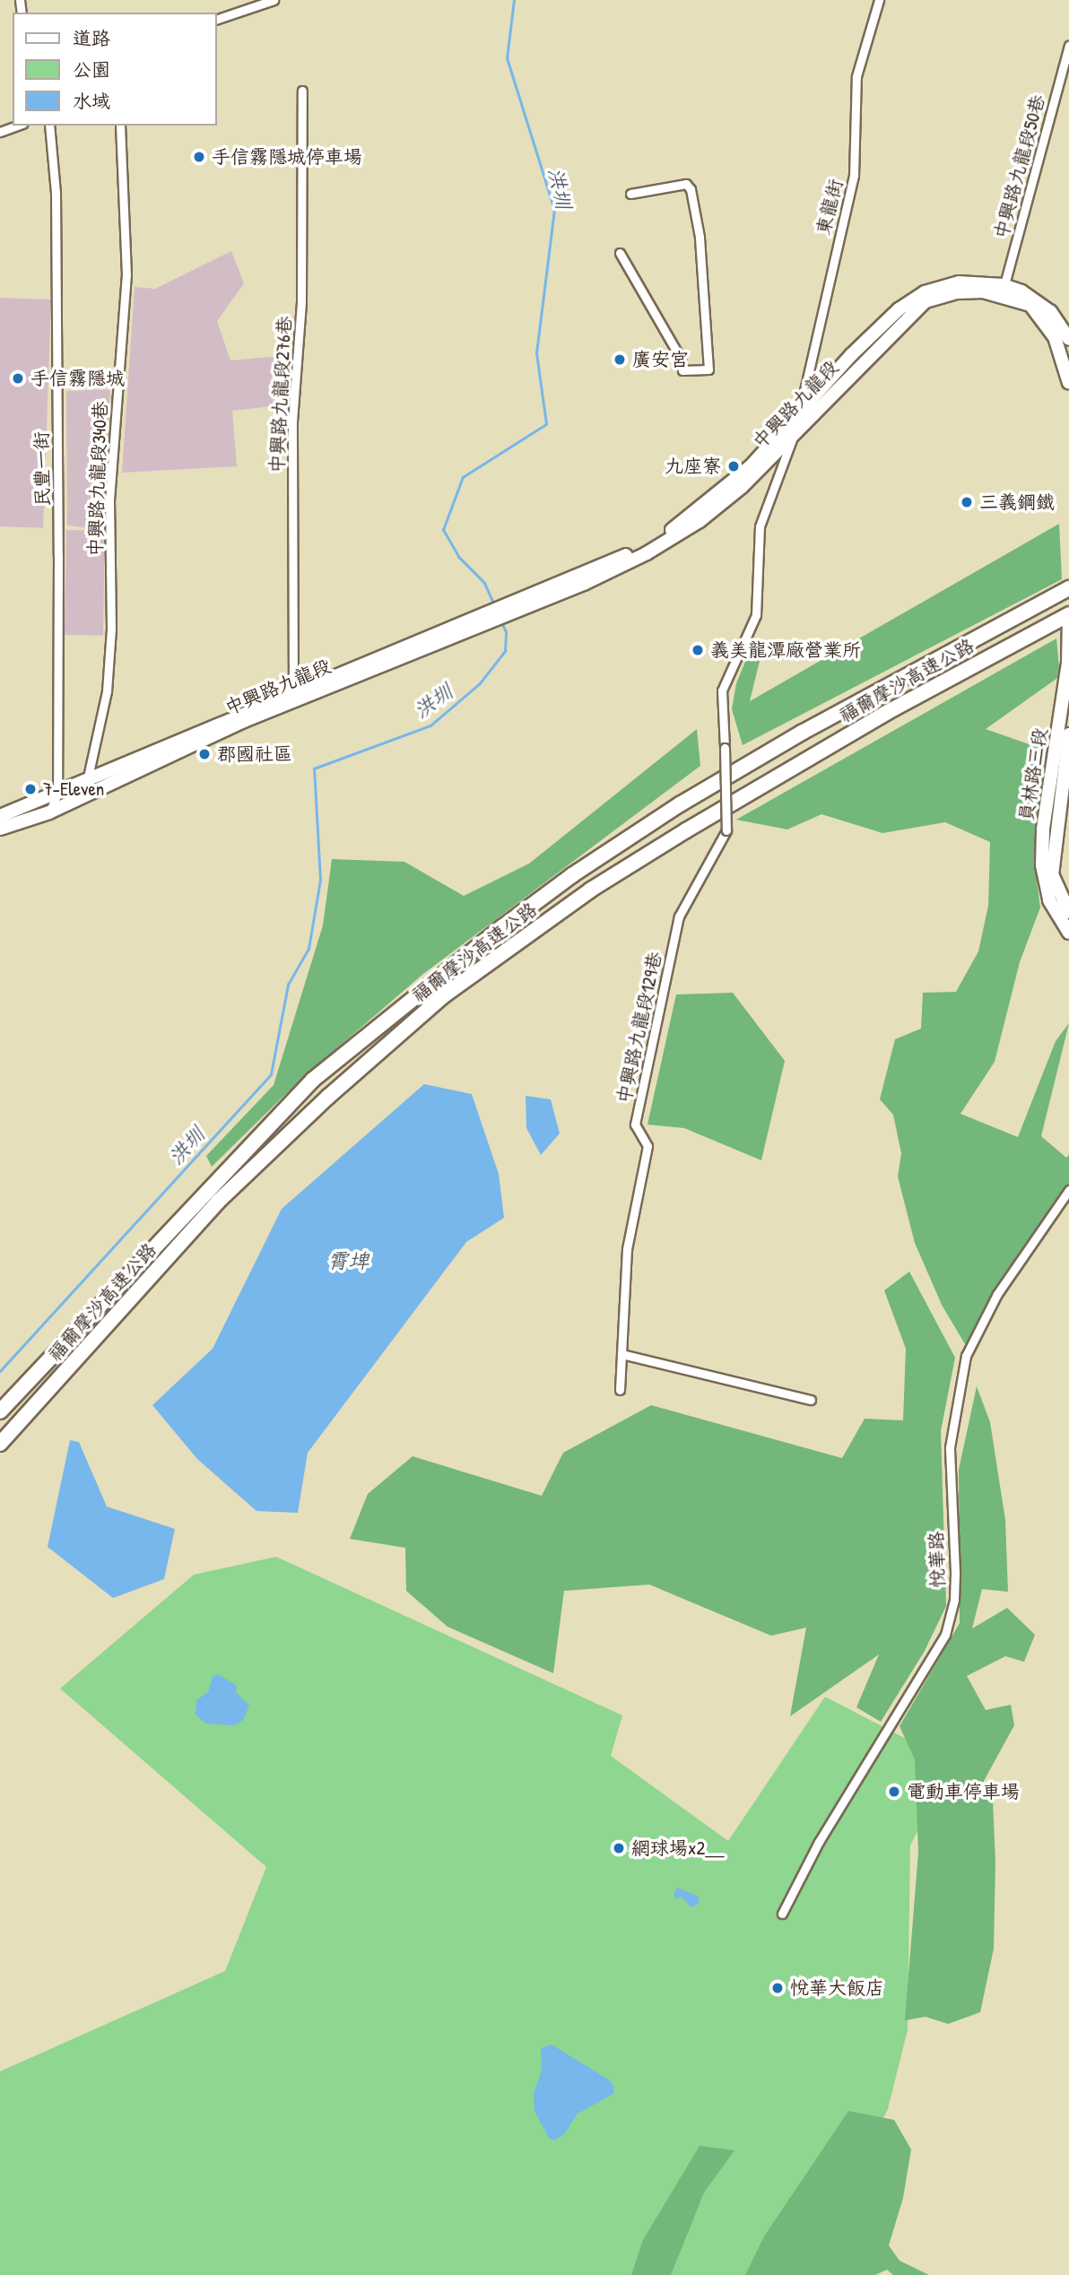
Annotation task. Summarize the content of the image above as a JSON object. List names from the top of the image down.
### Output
{
  "streets": {
    "highway": ["福爾摩沙高速公路"],
    "main road": ["中興路九龍段", "員林路三段"],
    "street": [
      "中興路九龍段50巷",
      "東龍街",
      "中興路九龍段276巷",
      "民豐一街",
      "中興路九龍段340巷",
      "中興路九龍段129巷",
      "悅華路"
    ]
  },
  "crossings": [
    ["中興路九龍段50巷", "中興路九龍段"],
    ["東龍街", "中興路九龍段"],
    ["東龍街", "中興路九龍段129巷"],
    ["中興路九龍段276巷", "中興路九龍段"],
    ["中興路九龍段", "民豐一街"],
    ["中興路九龍段", "中興路九龍段340巷"],
    ["中興路九龍段", "中興路九龍段129巷"],
    ["福爾摩沙高速公路", "員林路三段"]
  ],
  "water": ["洪圳", "霄埤"],
  "places": [
    "手信霧隱城停車場",
    "廣安宮",
    "手信霧隱城",
    "九座寮",
    "三義鋼鐵",
    "義美龍潭廠營業所",
    "郡國社區",
    "7-Eleven",
    "電動車停車場",
    "網球場x2＿",
    "悅華大飯店"
  ],
  "legend": ["道路", "公園", "水域"]
}
